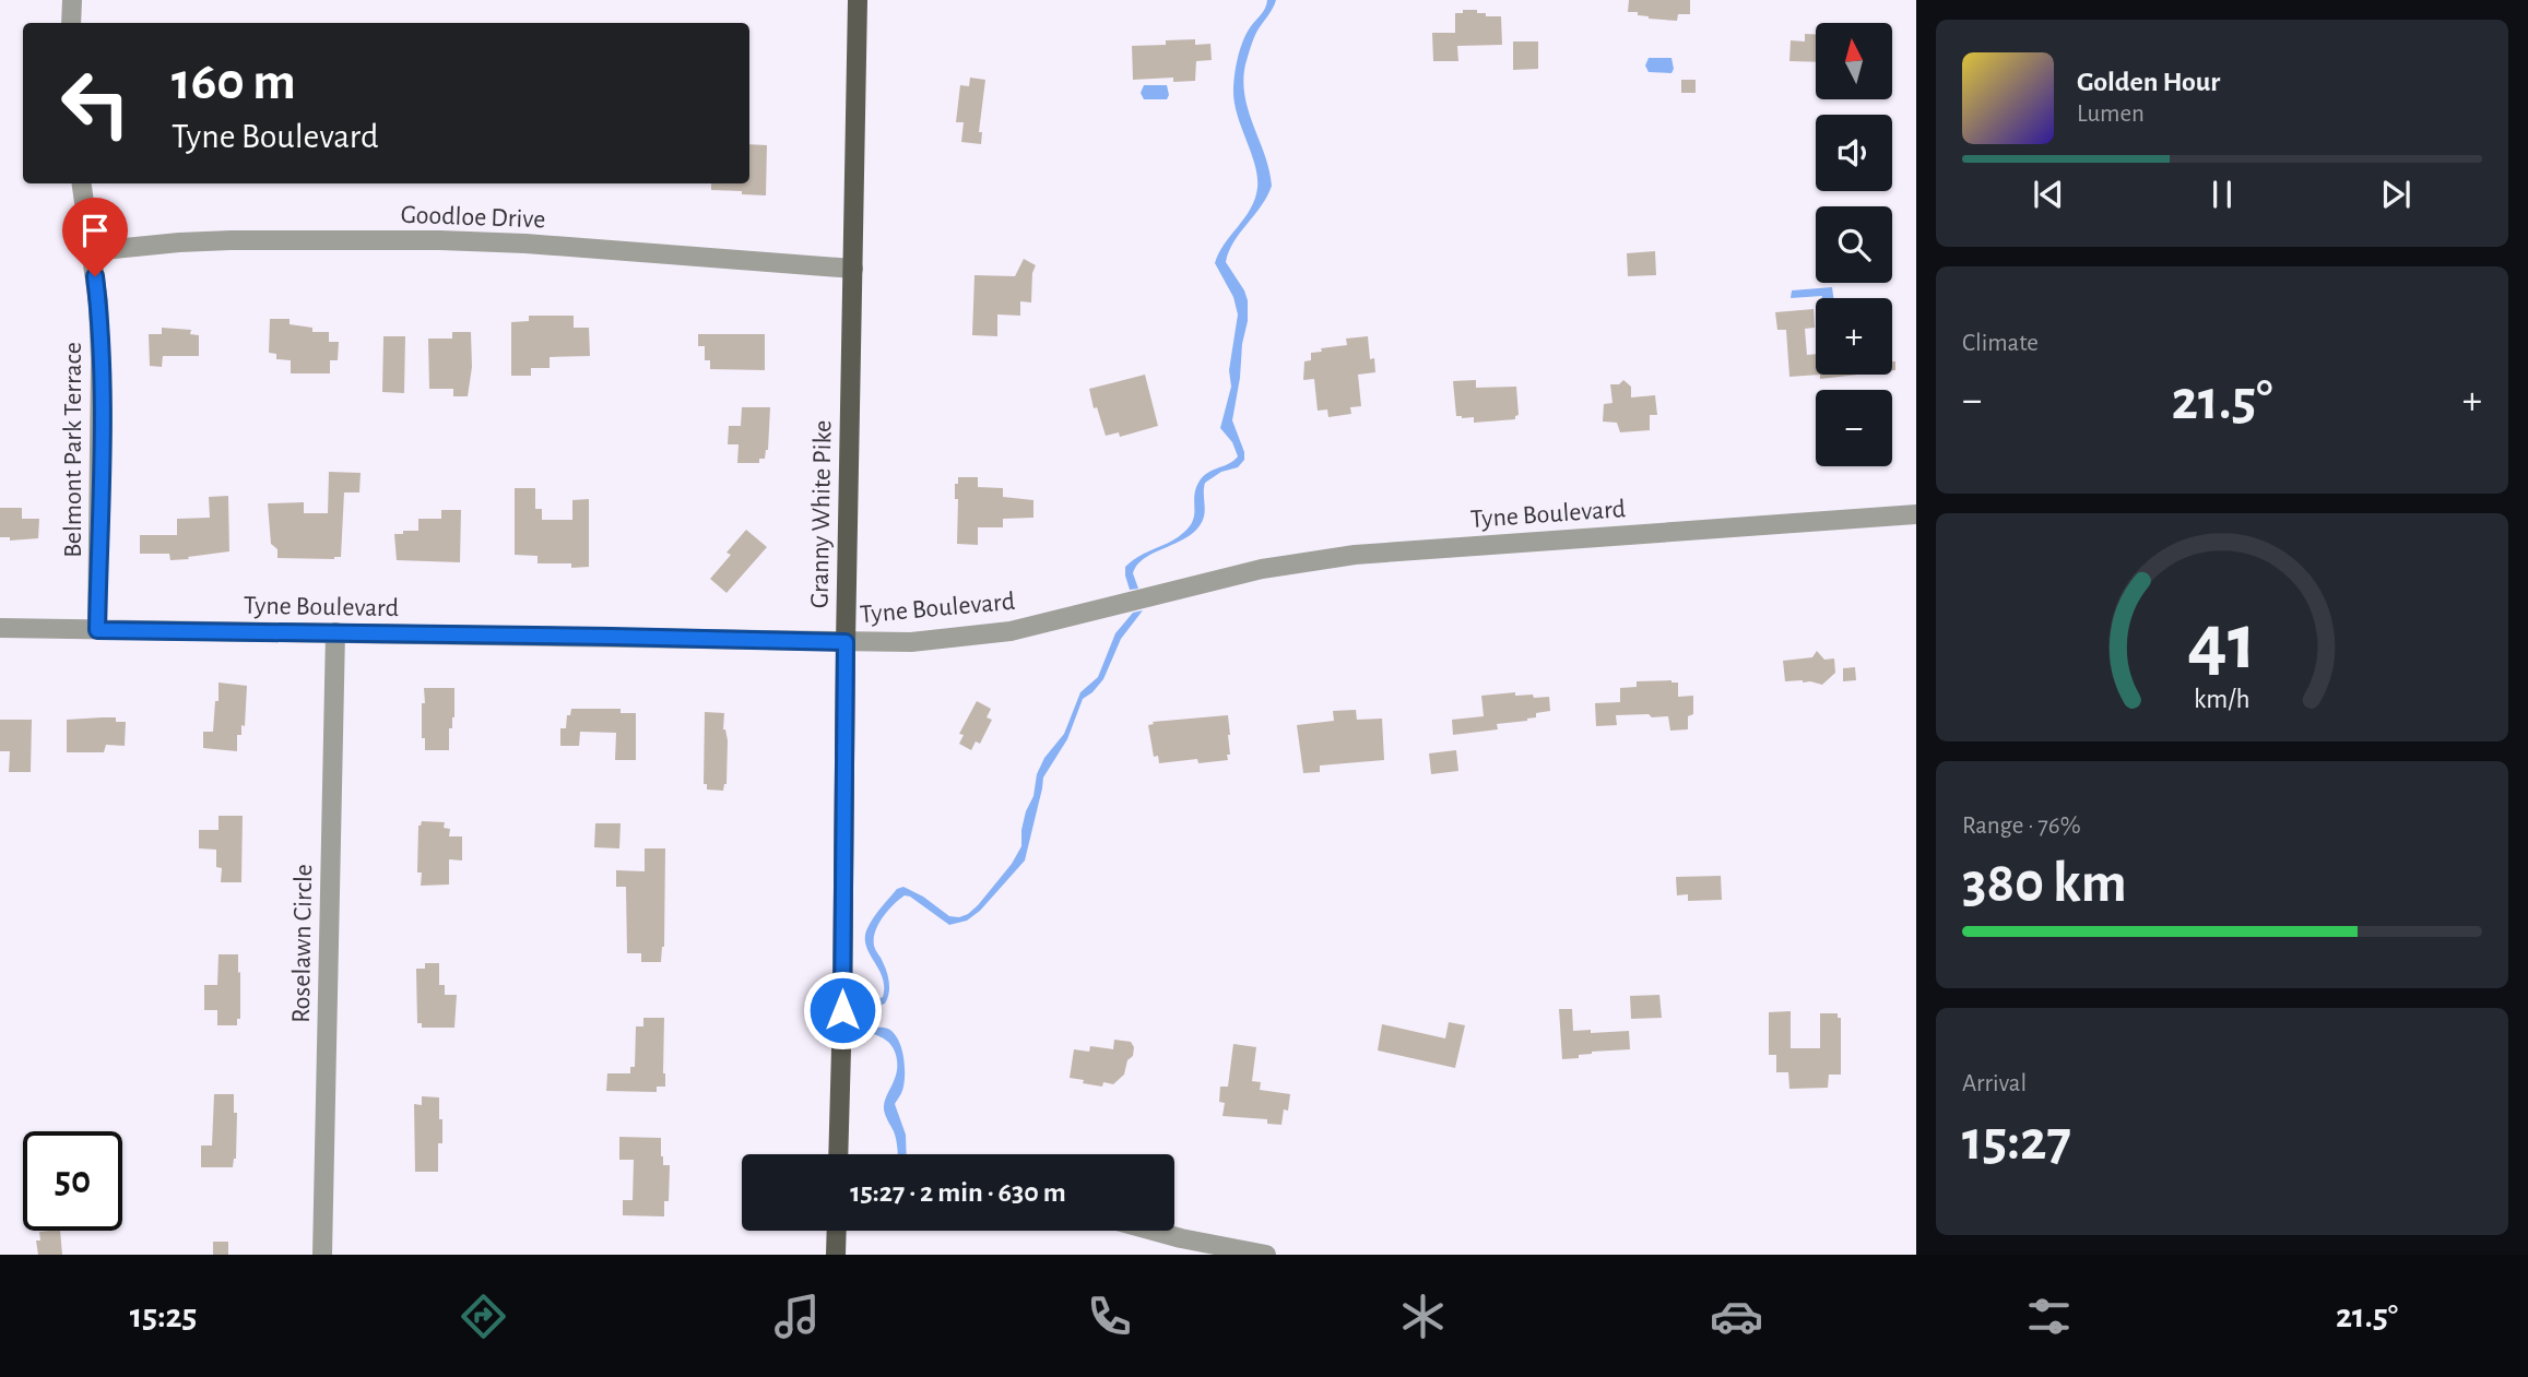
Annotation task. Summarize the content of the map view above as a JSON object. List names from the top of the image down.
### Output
{
  "streets": {
    "main road": ["Granny White Pike"],
    "street": [
      "Goodloe Drive",
      "Belmont Park Terrace",
      "Tyne Boulevard",
      "Roselawn Circle"
    ]
  },
  "crossings": [
    ["Goodloe Drive", "Belmont Park Terrace"],
    ["Goodloe Drive", "Granny White Pike"],
    ["Belmont Park Terrace", "Tyne Boulevard"],
    ["Tyne Boulevard", "Granny White Pike"],
    ["Tyne Boulevard", "Roselawn Circle"]
  ],
  "north": "top",
  "page": {
    "map_buttons": ["+", "−"],
    "turn": ["160 m", "Tyne Boulevard"],
    "song": ["Golden Hour", "Lumen"],
    "tile": [
      "Climate",
      ["Range · 76%", "380 km"],
      ["Arrival", "15:27"]
    ],
    "heat": ["−", "21.5°", "+"],
    "limit": "50",
    "trip": "15:27 · 2 min · 630 m",
    "tabs": ["15:25", "21.5°"],
    "gauge": ["41", "km/h"]
  }
}
